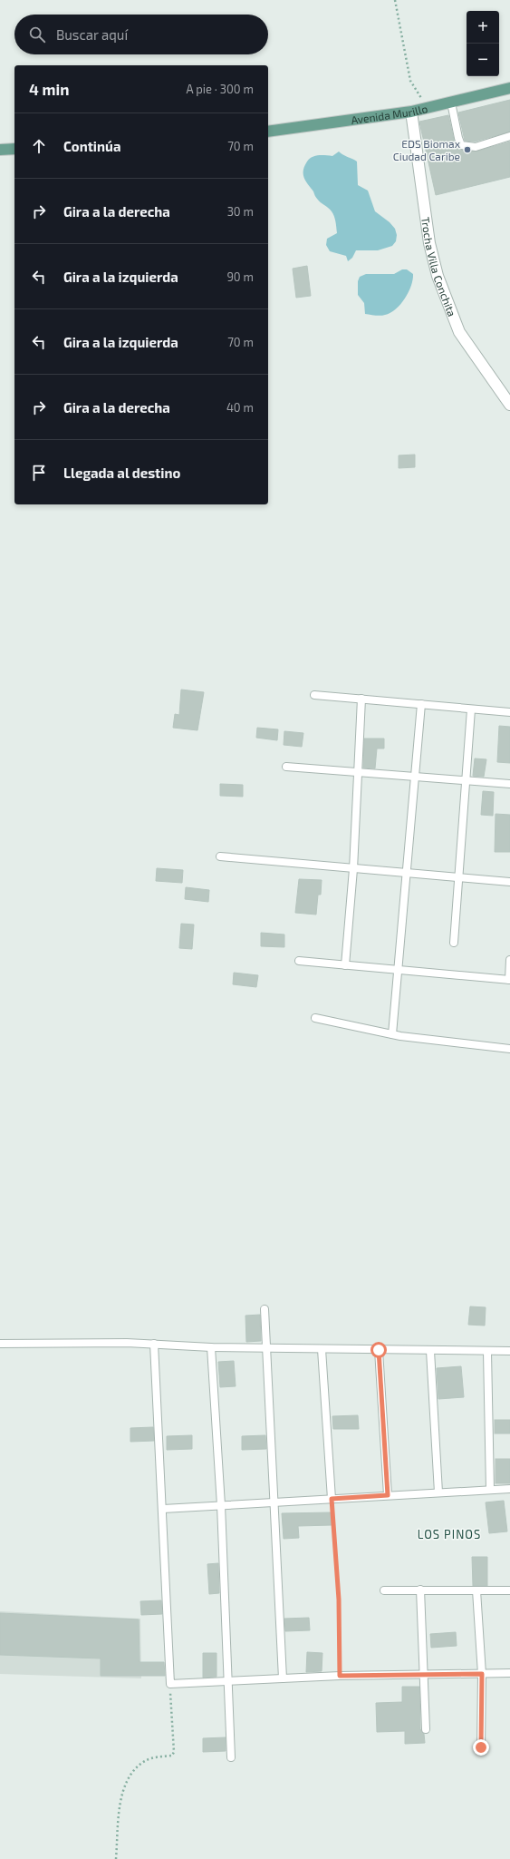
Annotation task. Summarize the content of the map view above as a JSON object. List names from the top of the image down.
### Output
{
  "streets": {
    "main road": ["Avenida Murillo"],
    "street": ["Trocha Villa Conchita"]
  },
  "crossings": [
    ["Avenida Murillo", "Trocha Villa Conchita"]
  ],
  "districts": ["LOS PINOS"],
  "places": ["EDS Biomax Ciudad Caribe"],
  "page": {
    "map_buttons": ["+", "−"],
    "search": "Buscar aquí",
    "heading": ["4 min", "A pie · 300 m"],
    "list": [
      ["Continúa", "70 m"],
      ["Gira a la derecha", "30 m"],
      ["Gira a la izquierda", "90 m"],
      ["Gira a la izquierda", "70 m"],
      ["Gira a la derecha", "40 m"],
      "Llegada al destino"
    ]
  }
}
